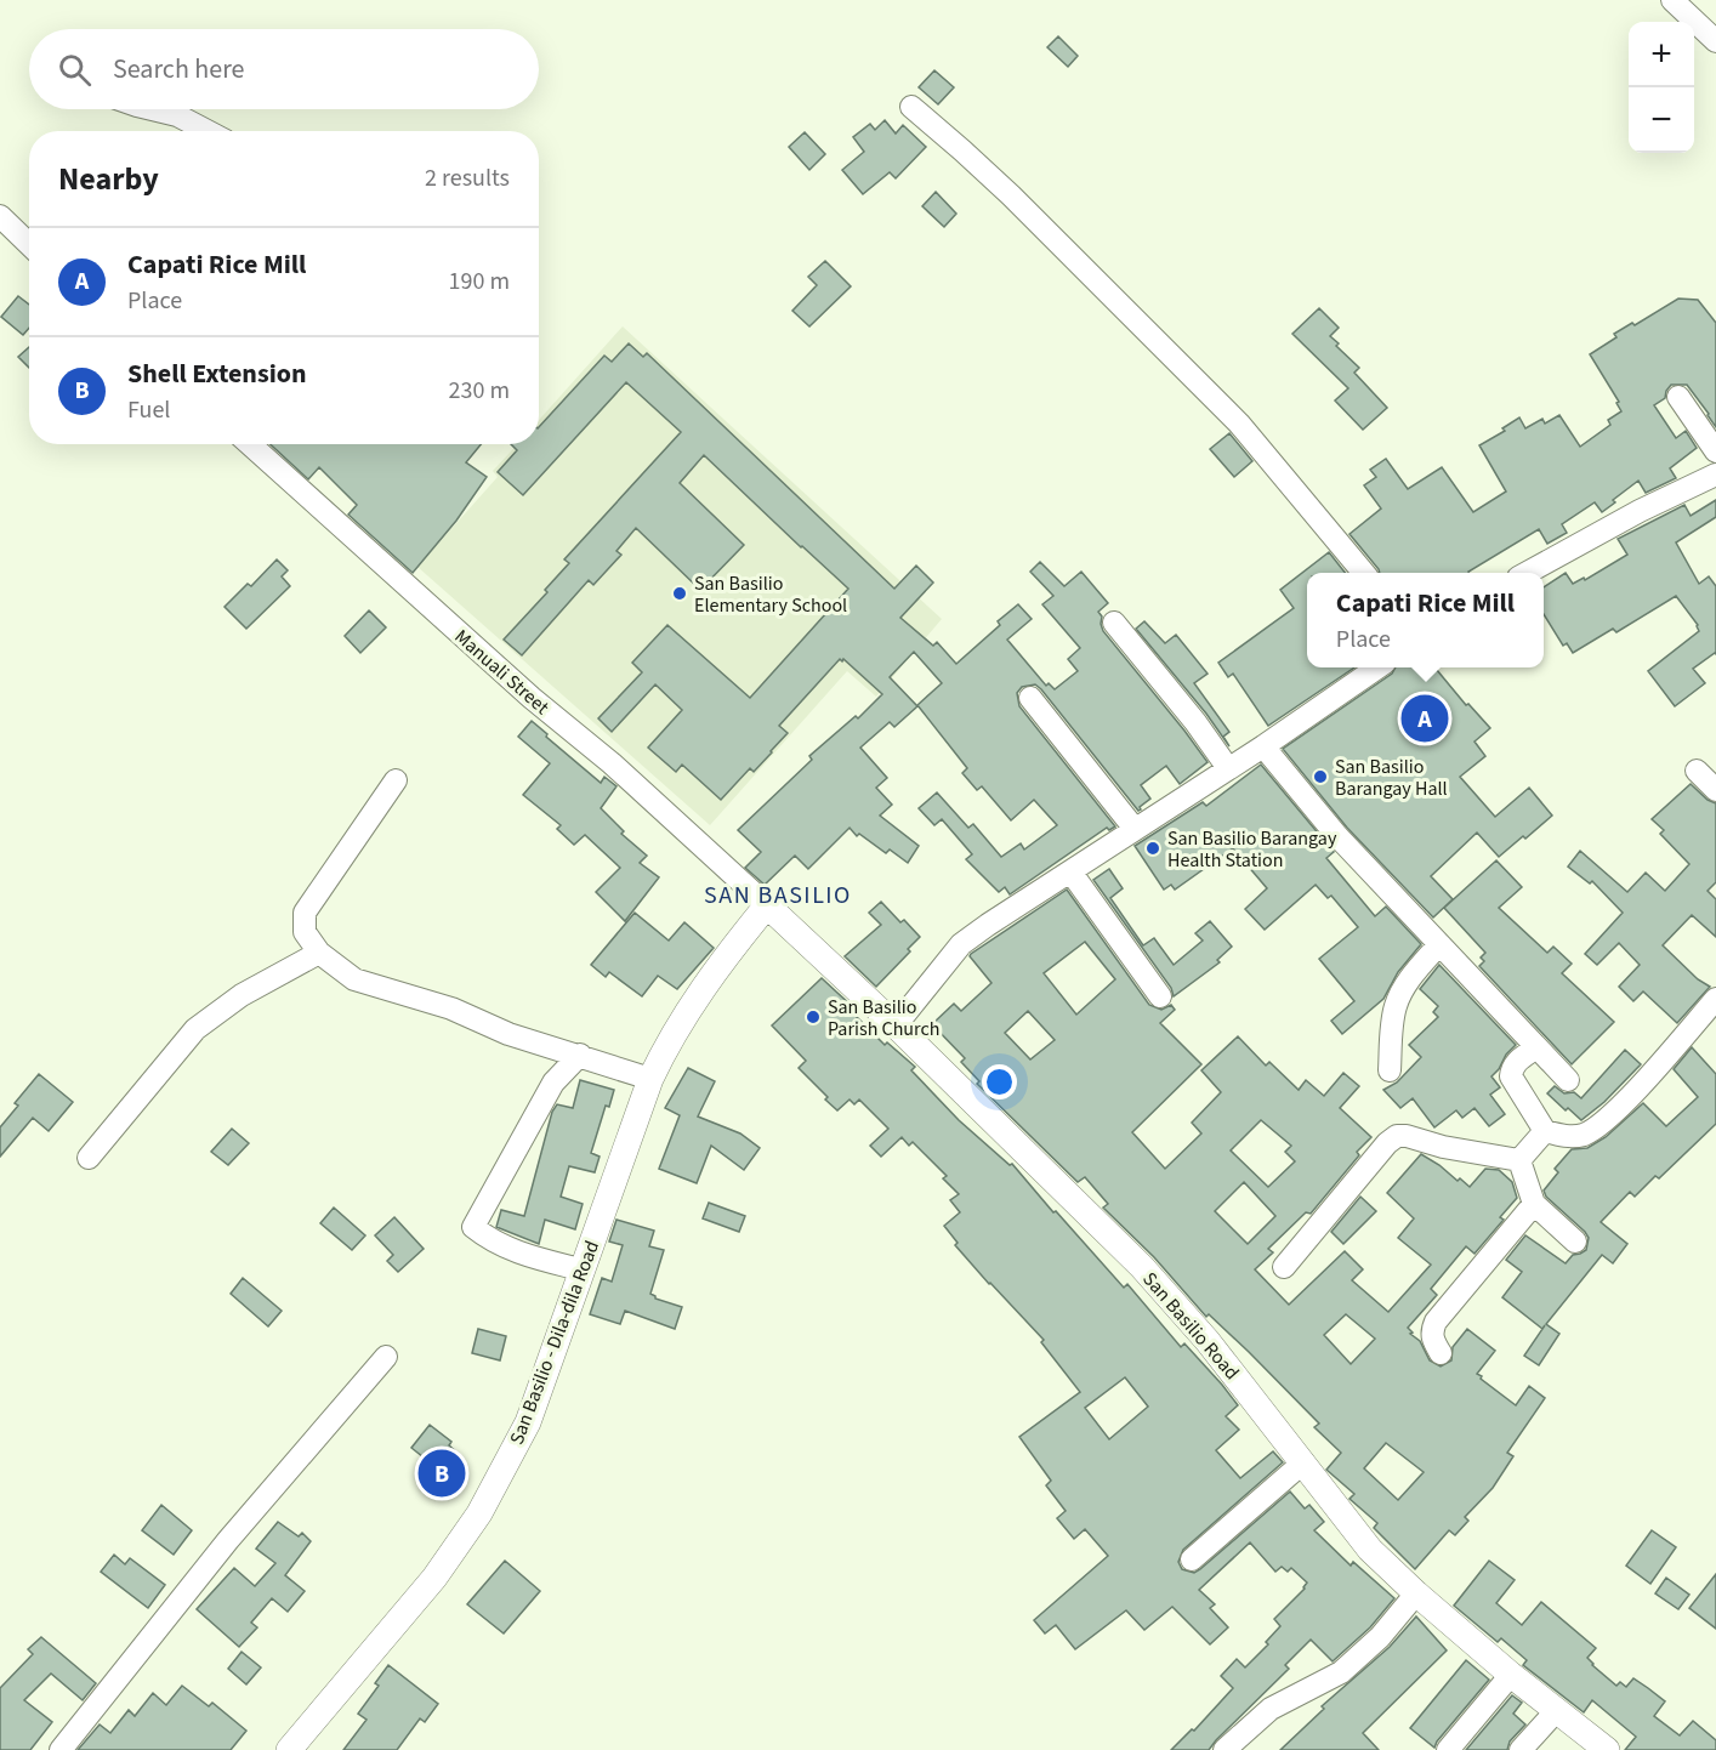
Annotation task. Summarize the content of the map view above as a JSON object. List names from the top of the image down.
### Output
{
  "streets": {
    "street": ["Manuali Street", "San Basilio Road", "San Basilio - Dila-dila Road"]
  },
  "crossings": [
    ["Manuali Street", "San Basilio Road"],
    ["Manuali Street", "San Basilio - Dila-dila Road"],
    ["San Basilio Road", "San Basilio - Dila-dila Road"]
  ],
  "districts": ["SAN BASILIO"],
  "places": [
    "San Basilio Elementary School",
    "San Basilio Barangay Hall",
    "San Basilio Barangay Health Station",
    "San Basilio Parish Church"
  ],
  "page": {
    "map_buttons": ["+", "−"],
    "search": "Search here",
    "heading": ["Nearby", "2 results"],
    "list": [
      {
        "mark": "A",
        "name": "Capati Rice Mill",
        "note": "Place",
        "value": "190 m"
      },
      {
        "mark": "B",
        "name": "Shell Extension",
        "note": "Fuel",
        "value": "230 m"
      }
    ],
    "popup": ["Capati Rice Mill", "Place"],
    "pins": ["A", "B"]
  }
}
